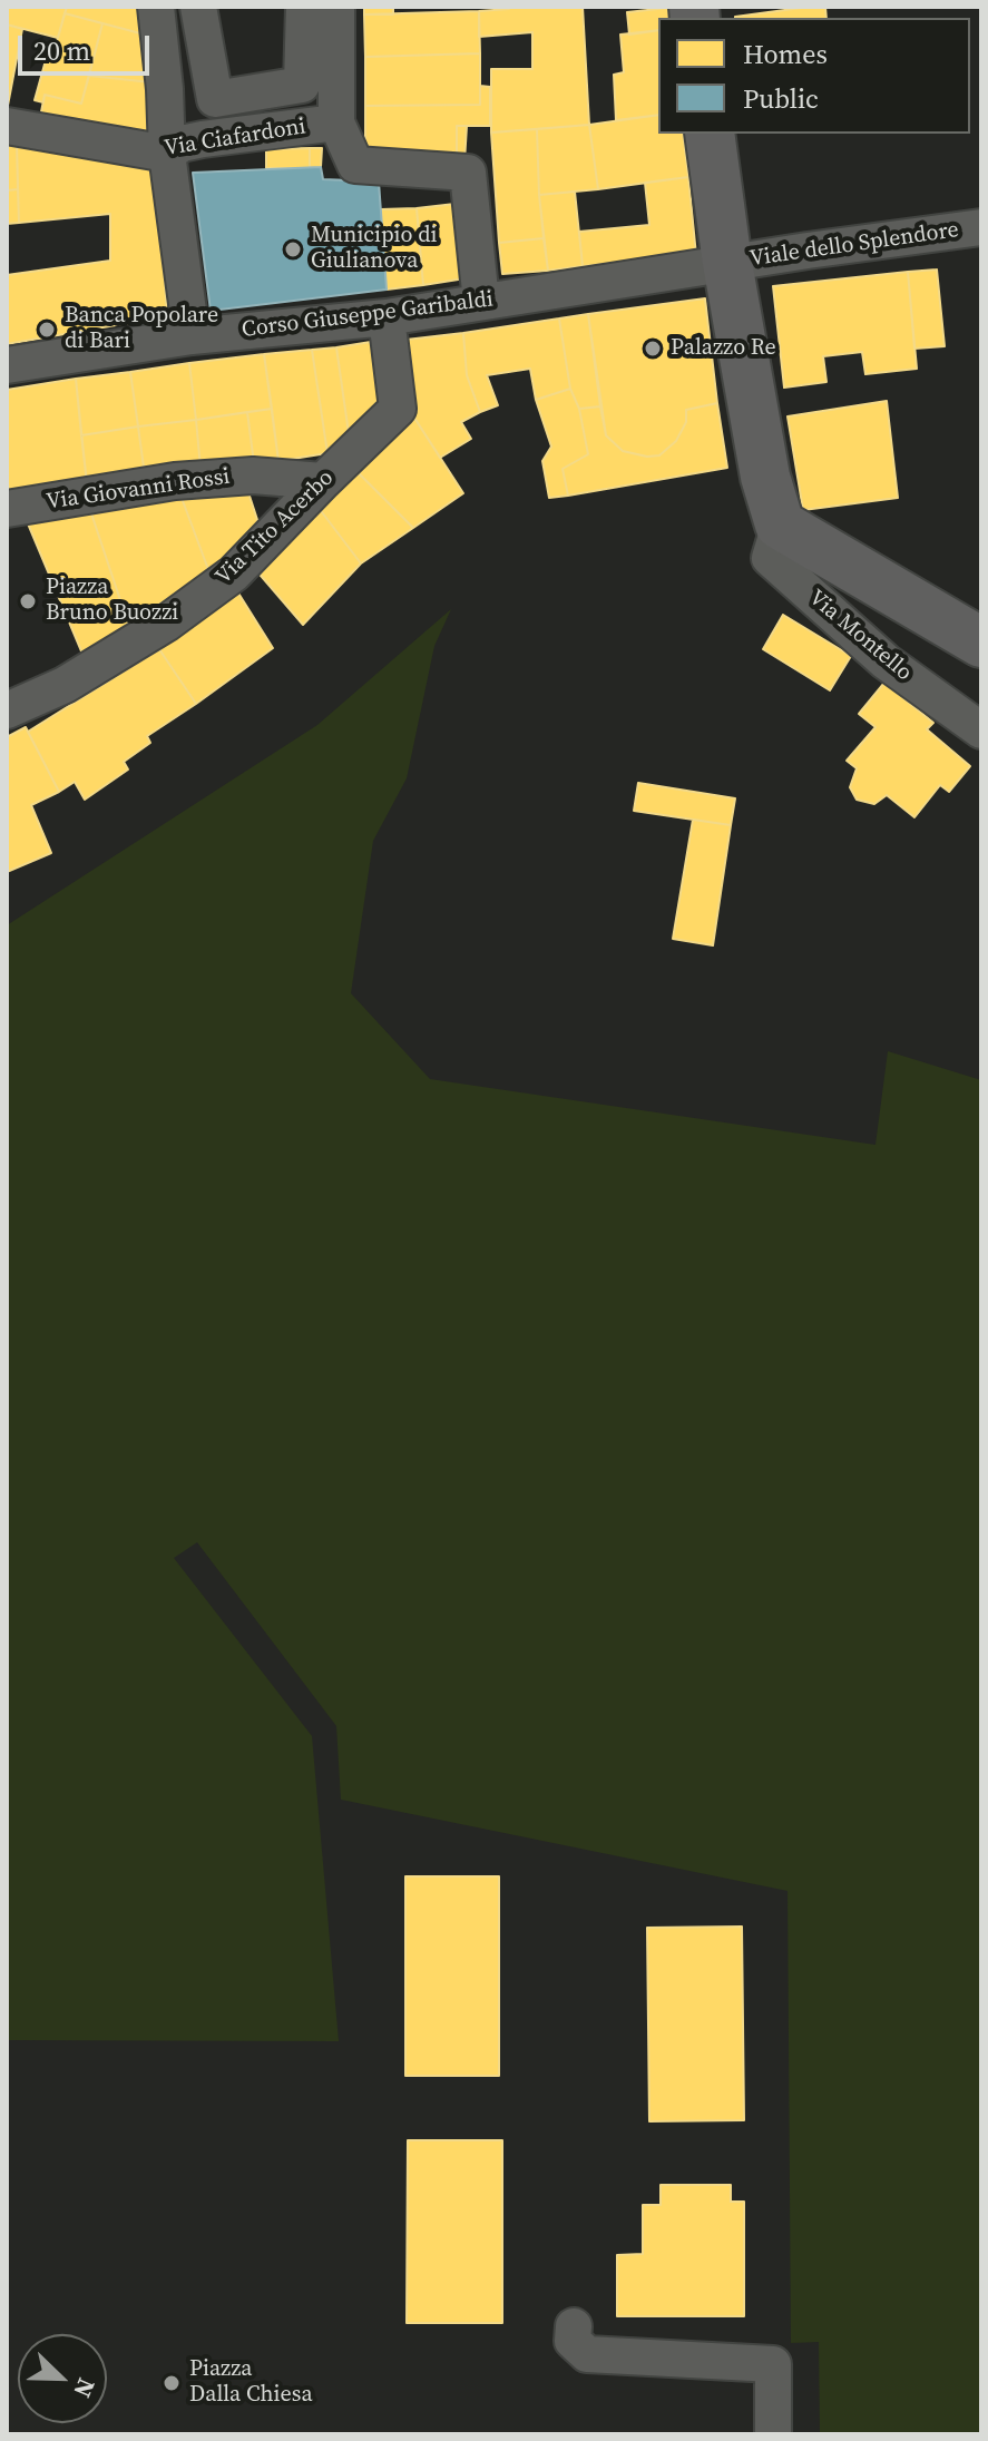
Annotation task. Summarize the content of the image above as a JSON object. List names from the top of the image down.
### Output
{
  "streets": {
    "main road": ["Via Montello"],
    "street": [
      "Via Ciafardoni",
      "Viale dello Splendore",
      "Corso Giuseppe Garibaldi",
      "Via Giovanni Rossi",
      "Via Tito Acerbo"
    ]
  },
  "crossings": [
    ["Via Ciafardoni", "Corso Giuseppe Garibaldi"],
    ["Viale dello Splendore", "Corso Giuseppe Garibaldi"],
    ["Viale dello Splendore", "Via Montello"],
    ["Corso Giuseppe Garibaldi", "Via Tito Acerbo"],
    ["Corso Giuseppe Garibaldi", "Via Montello"],
    ["Via Giovanni Rossi", "Via Tito Acerbo"]
  ],
  "places": [
    "Municipio di Giulianova",
    "Banca Popolare di Bari",
    "Palazzo Re",
    "Piazza Bruno Buozzi",
    "Piazza Dalla Chiesa"
  ],
  "legend": ["Homes", "Public"],
  "scale_bar": "20 m",
  "north": "bottom right"
}
